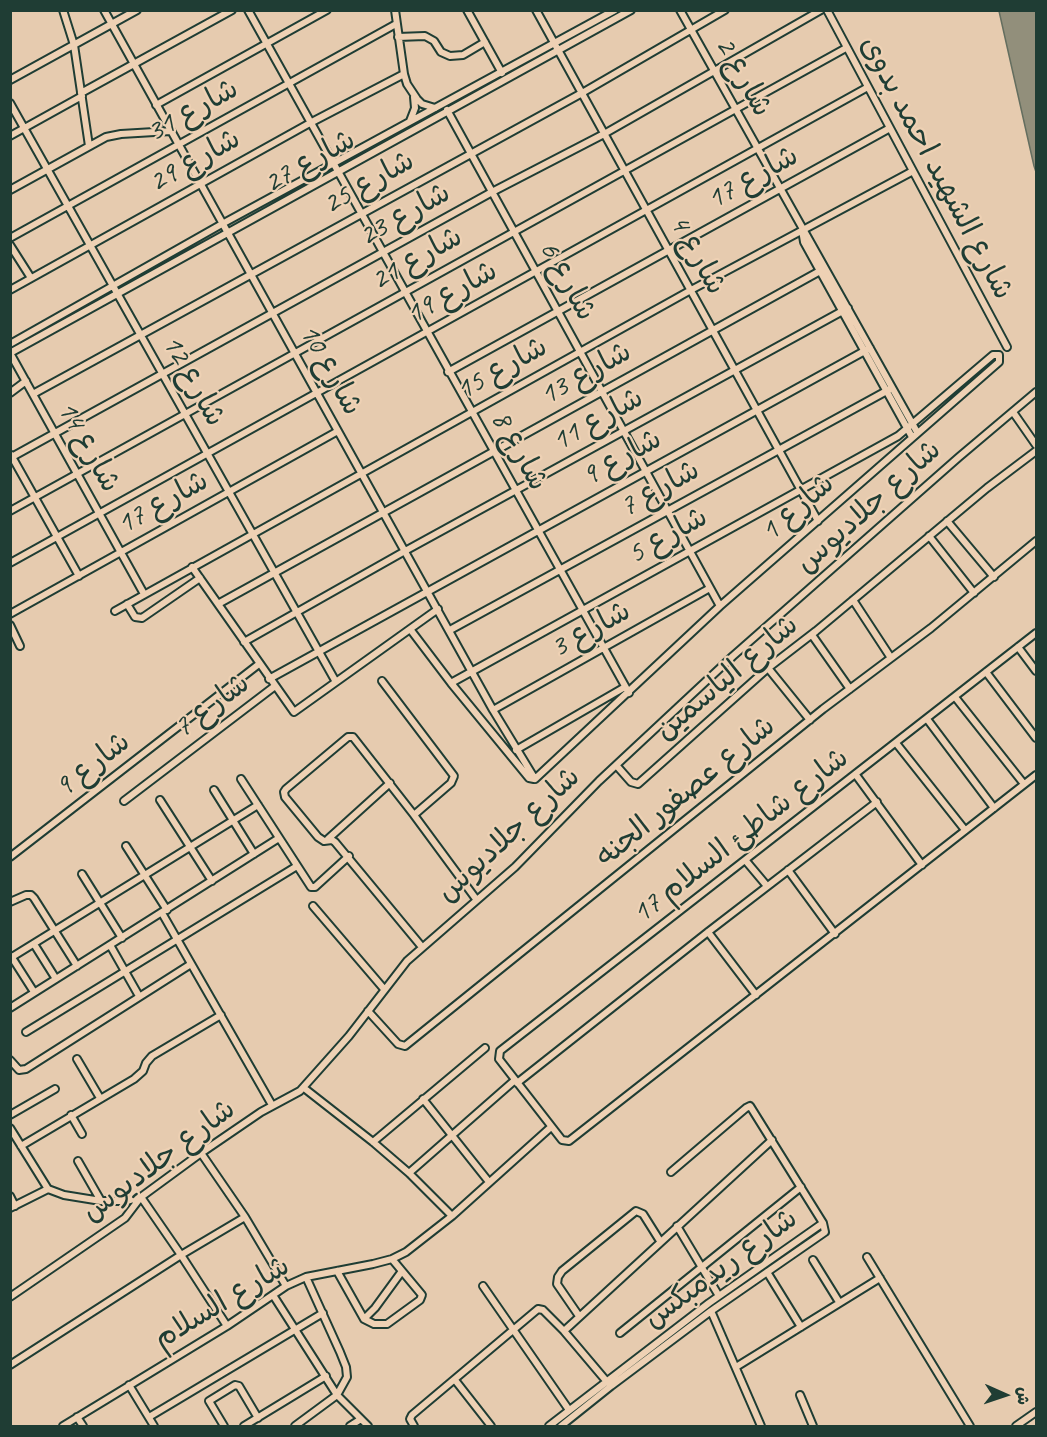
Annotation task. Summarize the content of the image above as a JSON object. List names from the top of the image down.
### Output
{
  "streets": {
    "street": [
      "شارع 2",
      "شارع 31",
      "شارع 29",
      "شارع 27",
      "شارع الشهيد احمد بدوى",
      "شارع 17",
      "شارع 25",
      "شارع 23",
      "شارع 4",
      "شارع 21",
      "شارع 6",
      "شارع 19",
      "شارع 15",
      "شارع 10",
      "شارع 13",
      "شارع 12",
      "شارع 11",
      "شارع 14",
      "شارع 8",
      "شارع 9",
      "شارع 7",
      "شارع جلاديوس",
      "شارع 1",
      "شارع 5",
      "شارع 3",
      "شارع الياسمين",
      "شارع عصفور الجنه",
      "شارع شاطئ السلام 17",
      "شارع ريدمبكس",
      "شارع السلام"
    ]
  },
  "crossings": [
    ["شارع 2", "شارع 17"],
    ["شارع 2", "شارع 25"],
    ["شارع 2", "شارع 23"],
    ["شارع 2", "شارع 21"],
    ["شارع 2", "شارع 19"],
    ["شارع 2", "شارع 15"],
    ["شارع 2", "شارع 13"],
    ["شارع 2", "شارع 11"],
    ["شارع 2", "شارع 9"],
    ["شارع 2", "شارع 7"],
    ["شارع 2", "شارع 1"],
    ["شارع 2", "شارع 5"],
    ["شارع 31", "شارع 10"],
    ["شارع 31", "شارع 12"],
    ["شارع 31", "شارع 8"],
    ["شارع 29", "شارع 10"],
    ["شارع 29", "شارع 12"],
    ["شارع 29", "شارع 8"],
    ["شارع 27", "شارع 4"],
    ["شارع 27", "شارع 6"],
    ["شارع 27", "شارع 10"],
    ["شارع 27", "شارع 12"],
    ["شارع 27", "شارع 14"],
    ["شارع 27", "شارع 8"],
    ["شارع الشهيد احمد بدوى", "شارع 17"],
    ["شارع الشهيد احمد بدوى", "شارع 21"],
    ["شارع الشهيد احمد بدوى", "شارع 19"],
    ["شارع الشهيد احمد بدوى", "شارع 15"],
    ["شارع 17", "شارع 4"],
    ["شارع 17", "شارع 6"],
    ["شارع 17", "شارع 10"],
    ["شارع 17", "شارع 12"],
    ["شارع 17", "شارع 14"],
    ["شارع 17", "شارع 8"],
    ["شارع 25", "شارع 4"],
    ["شارع 25", "شارع 6"],
    ["شارع 25", "شارع 10"],
    ["شارع 25", "شارع 12"],
    ["شارع 25", "شارع 14"],
    ["شارع 25", "شارع 8"],
    ["شارع 23", "شارع 4"],
    ["شارع 23", "شارع 6"],
    ["شارع 23", "شارع 10"],
    ["شارع 23", "شارع 12"],
    ["شارع 23", "شارع 14"],
    ["شارع 23", "شارع 8"],
    ["شارع 4", "شارع 21"],
    ["شارع 4", "شارع 19"],
    ["شارع 4", "شارع 15"],
    ["شارع 4", "شارع 13"],
    ["شارع 4", "شارع 11"],
    ["شارع 4", "شارع 9"],
    ["شارع 4", "شارع 7"],
    ["شارع 4", "شارع 1"],
    ["شارع 4", "شارع 5"],
    ["شارع 21", "شارع 6"],
    ["شارع 21", "شارع 10"],
    ["شارع 21", "شارع 12"],
    ["شارع 21", "شارع 14"],
    ["شارع 21", "شارع 8"],
    ["شارع 6", "شارع 19"],
    ["شارع 6", "شارع 15"],
    ["شارع 6", "شارع 13"],
    ["شارع 6", "شارع 11"],
    ["شارع 6", "شارع 9"],
    ["شارع 6", "شارع 7"],
    ["شارع 6", "شارع 1"],
    ["شارع 6", "شارع 5"],
    ["شارع 6", "شارع 3"],
    ["شارع 19", "شارع 10"],
    ["شارع 19", "شارع 12"],
    ["شارع 19", "شارع 14"],
    ["شارع 19", "شارع 8"],
    ["شارع 15", "شارع 10"],
    ["شارع 15", "شارع 12"],
    ["شارع 15", "شارع 14"],
    ["شارع 15", "شارع 8"],
    ["شارع 10", "شارع 13"],
    ["شارع 10", "شارع 11"],
    ["شارع 10", "شارع 9"],
    ["شارع 10", "شارع 7"],
    ["شارع 10", "شارع 1"],
    ["شارع 10", "شارع 5"],
    ["شارع 10", "شارع 3"],
    ["شارع 13", "شارع 12"],
    ["شارع 13", "شارع 8"],
    ["شارع 12", "شارع 11"],
    ["شارع 12", "شارع 9"],
    ["شارع 12", "شارع 7"],
    ["شارع 11", "شارع 8"],
    ["شارع 8", "شارع 9"],
    ["شارع 8", "شارع 7"],
    ["شارع 8", "شارع 1"],
    ["شارع 8", "شارع 5"],
    ["شارع 8", "شارع 3"],
    ["شارع جلاديوس", "شارع الياسمين"],
    ["شارع جلاديوس", "شارع عصفور الجنه"],
    ["شارع 1", "شارع 5"]
  ],
  "north": "right"
}
